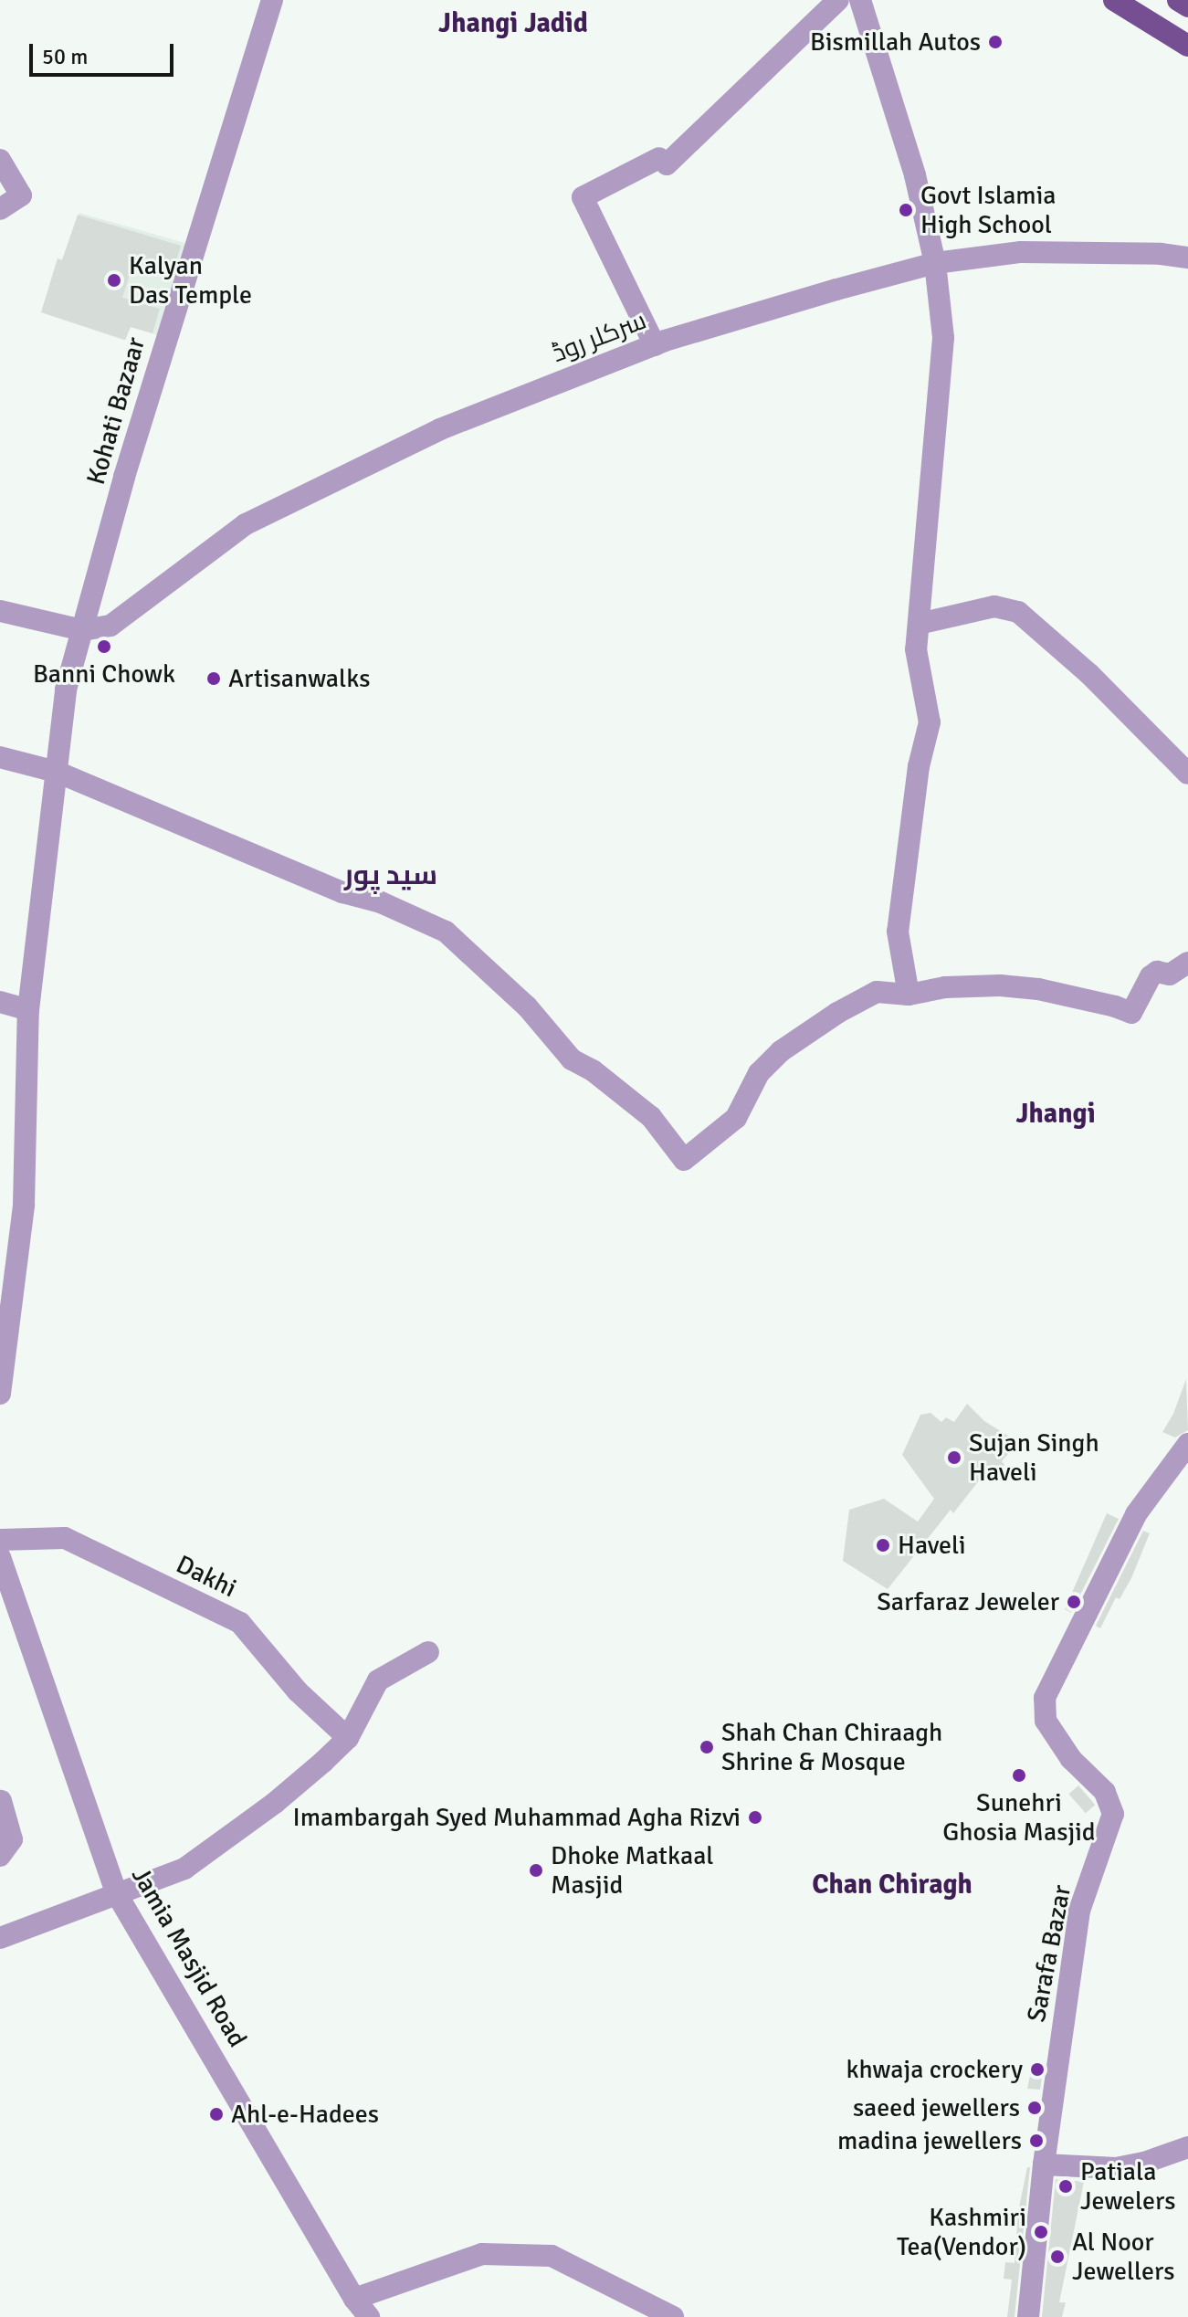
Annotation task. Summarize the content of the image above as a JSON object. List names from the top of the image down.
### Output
{
  "streets": {
    "street": [
      "سرکلر روڈ",
      "Kohati Bazaar",
      "Dakhi",
      "Sarafa Bazar",
      "Jamia Masjid Road"
    ]
  },
  "crossings": [
    ["سرکلر روڈ", "Kohati Bazaar"]
  ],
  "districts": [
    "Jhangi Jadid",
    "سید پور",
    "Jhangi",
    "Chan Chiragh"
  ],
  "places": [
    "Bismillah Autos",
    "Govt Islamia High School",
    "Kalyan Das Temple",
    "Banni Chowk",
    "Artisanwalks",
    "Sujan Singh Haveli",
    "Haveli",
    "Sarfaraz Jeweler",
    "Shah Chan Chiraagh Shrine & Mosque",
    "Sunehri Ghosia Masjid",
    "Imambargah Syed Muhammad Agha Rizvi",
    "Dhoke Matkaal Masjid",
    "khwaja crockery",
    "saeed jewellers",
    "Ahl-e-Hadees",
    "madina jewellers",
    "Patiala Jewelers",
    "Kashmiri Tea(Vendor)",
    "Al Noor Jewellers"
  ],
  "scale_bar": "50 m"
}
